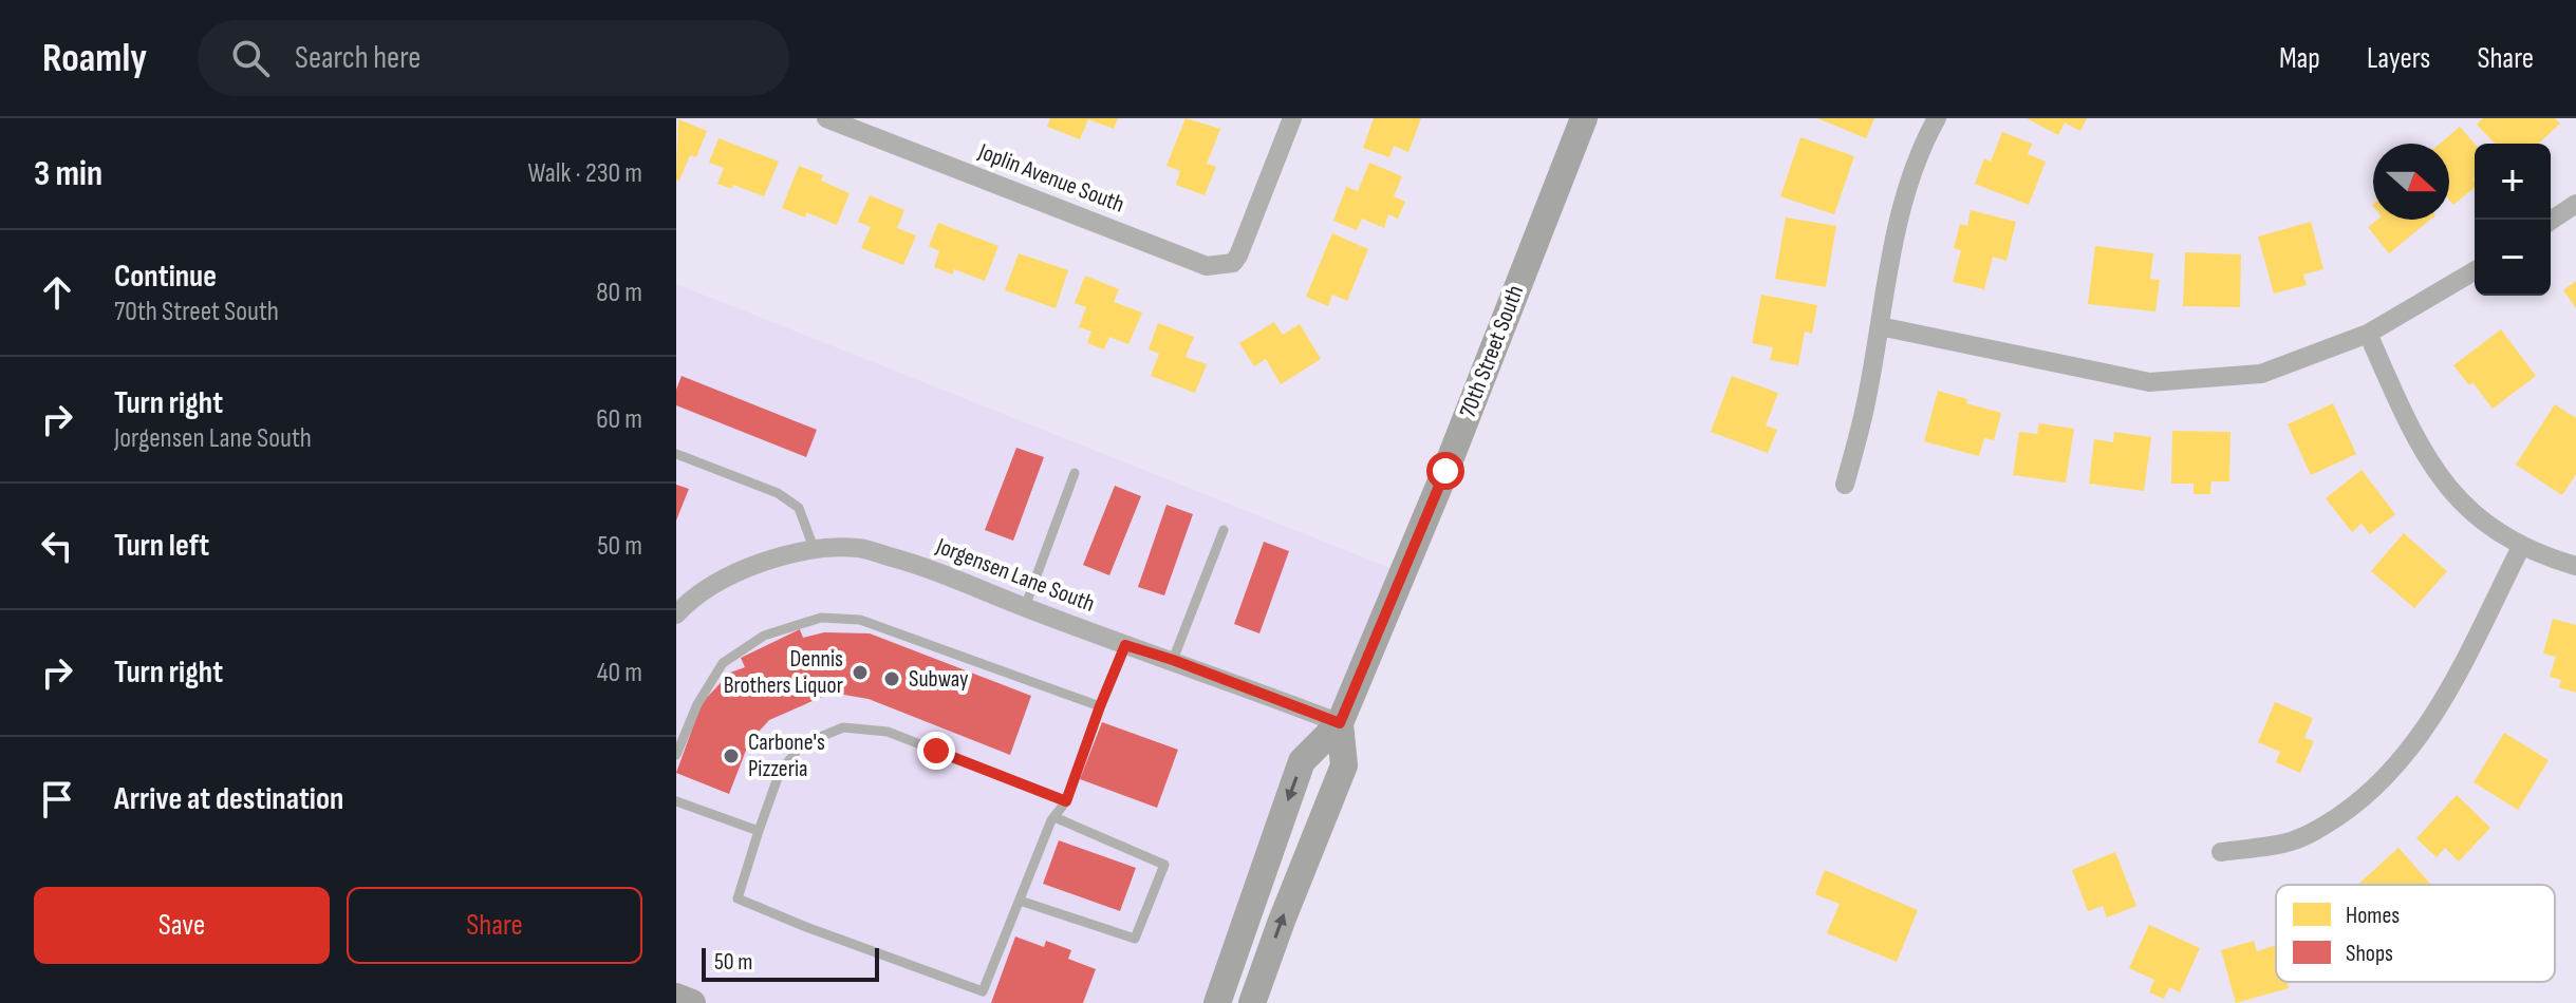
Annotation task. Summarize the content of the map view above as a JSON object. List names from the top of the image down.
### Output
{
  "streets": {
    "main road": ["70th Street South"],
    "street": ["Joplin Avenue South", "Jorgensen Lane South"]
  },
  "crossings": [
    ["70th Street South", "Jorgensen Lane South"]
  ],
  "places": ["Dennis Brothers Liquor", "Subway", "Carbone's Pizzeria"],
  "legend": ["Homes", "Shops"],
  "scale_bar": "50 m",
  "north": "right",
  "page": {
    "header": "Roamly",
    "search": "Search here",
    "nav": ["Map", "Layers", "Share"],
    "heading": ["3 min", "Walk · 230 m"],
    "map_buttons": ["+", "−"],
    "list": [
      ["Continue", "70th Street South", "80 m"],
      ["Turn right", "Jorgensen Lane South", "60 m"],
      ["Turn left", "50 m"],
      ["Turn right", "40 m"],
      "Arrive at destination"
    ],
    "buttons": ["Save", "Share"],
    "scale": "50 m"
  }
}
